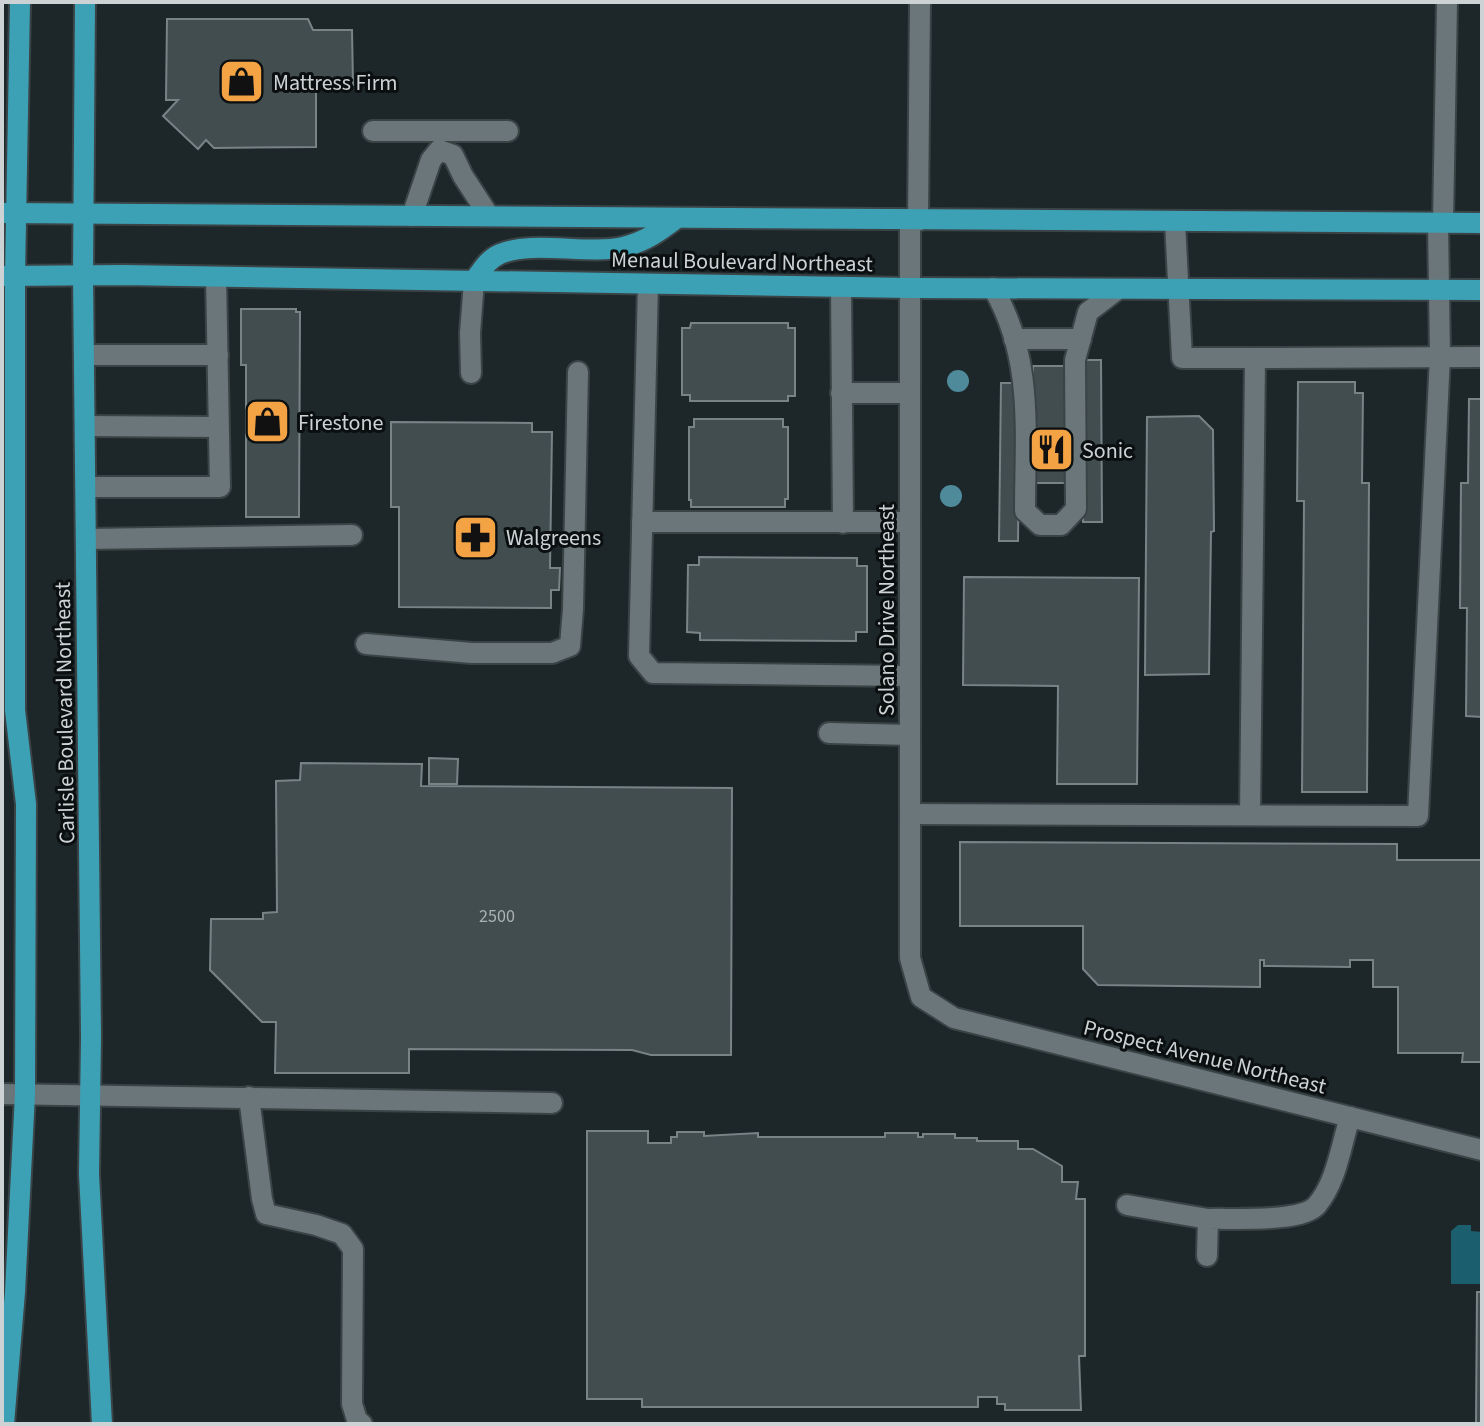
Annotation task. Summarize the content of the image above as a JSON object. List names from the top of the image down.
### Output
{
  "streets": {
    "main road": ["Menaul Boulevard Northeast", "Carlisle Boulevard Northeast"],
    "street": ["Solano Drive Northeast", "Prospect Avenue Northeast"]
  },
  "crossings": [
    ["Menaul Boulevard Northeast", "Solano Drive Northeast"],
    ["Menaul Boulevard Northeast", "Carlisle Boulevard Northeast"],
    ["Solano Drive Northeast", "Prospect Avenue Northeast"]
  ],
  "places": {
    "shop": ["Mattress Firm", "Firestone"],
    "restaurant": ["Sonic"],
    "pharmacy": ["Walgreens"]
  },
  "house_numbers": ["2500"]
}
